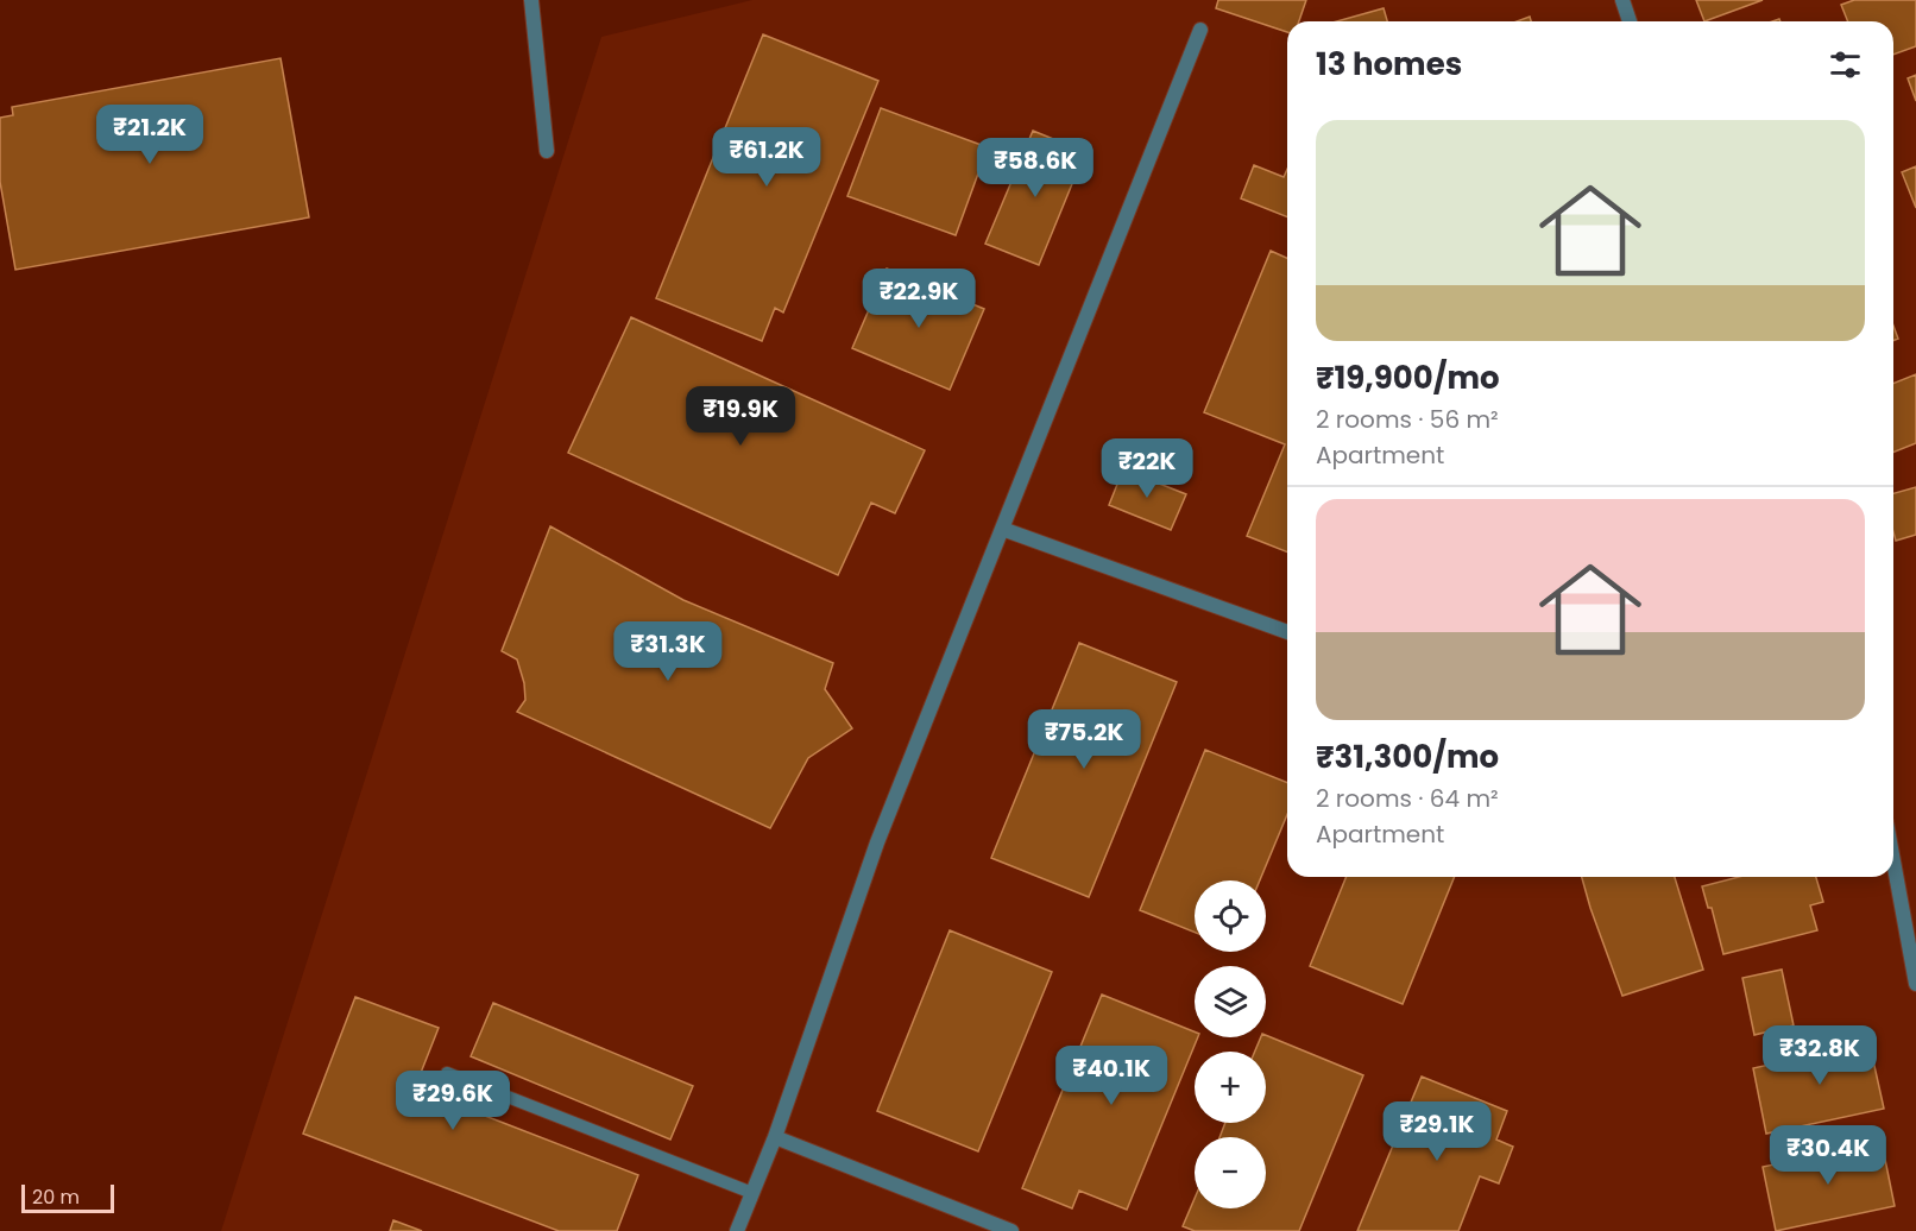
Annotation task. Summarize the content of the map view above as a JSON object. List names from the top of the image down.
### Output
{
  "scale_bar": "20 m",
  "page": {
    "heading": "13 homes",
    "price": [
      "₹21.2K",
      "₹61.2K",
      "₹58.6K",
      "₹22.9K",
      "₹19.9K",
      "₹22K",
      "₹31.3K",
      "₹75.2K",
      "₹32.8K",
      "₹40.1K",
      "₹29.6K",
      "₹29.1K",
      "₹30.4K"
    ],
    "list": [
      {
        "name": "₹19,900/mo",
        "note": "2 rooms · 56 m² · Apartment"
      },
      {
        "name": "₹31,300/mo",
        "note": "2 rooms · 64 m² · Apartment"
      }
    ],
    "map_buttons": ["+", "−"],
    "scale": "20 m"
  }
}
